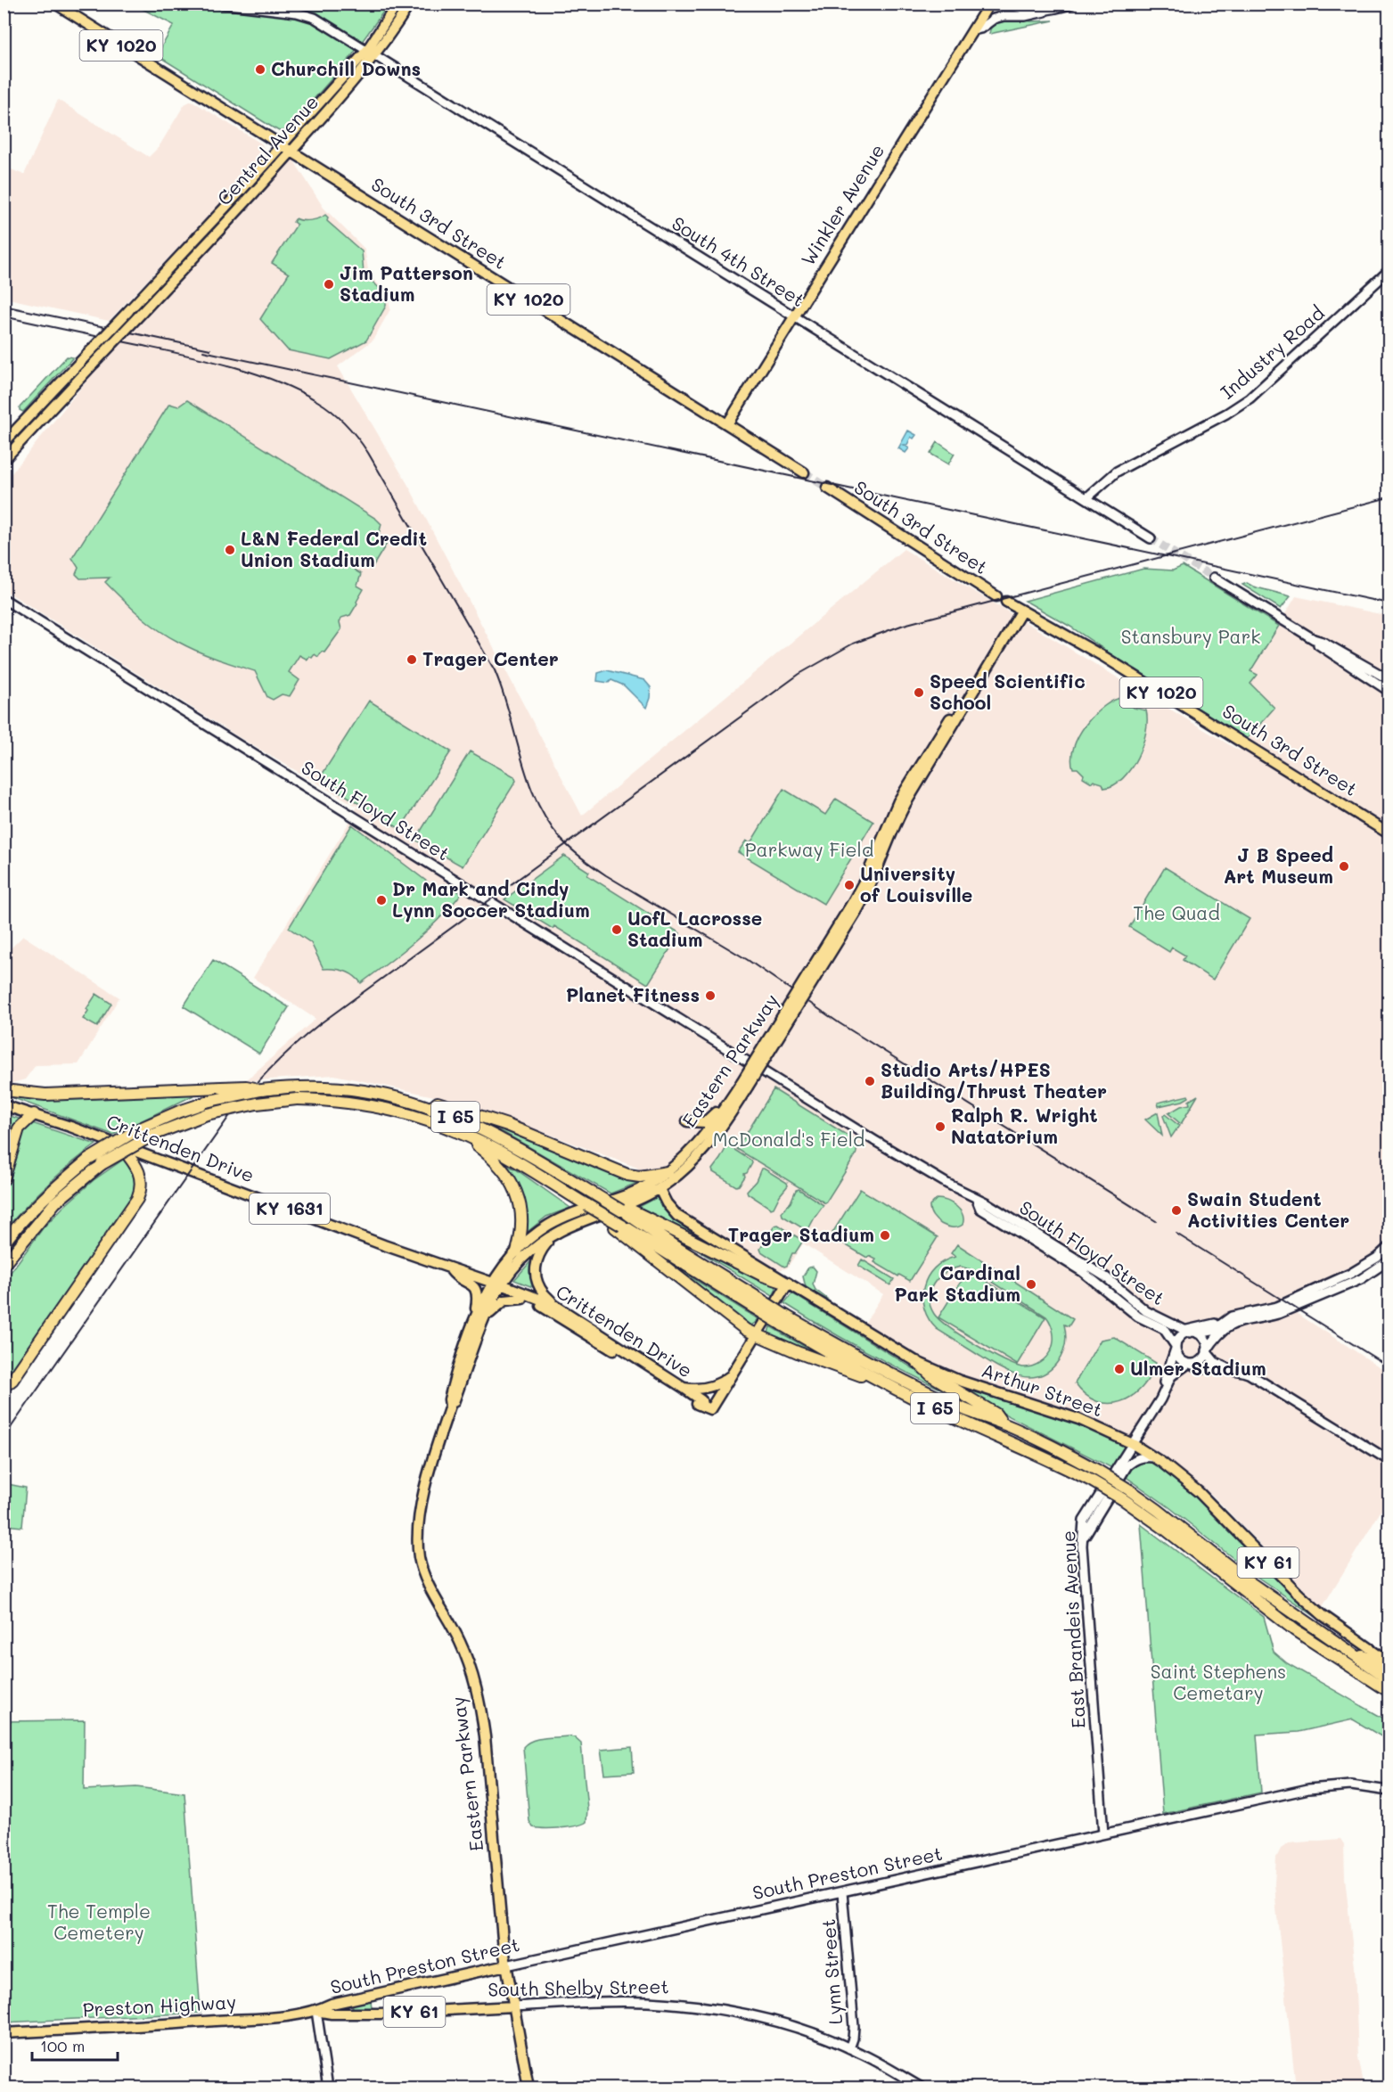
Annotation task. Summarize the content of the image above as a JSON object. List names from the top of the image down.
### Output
{
  "streets": {
    "highway": ["I 65"],
    "main road": [
      "KY 1020",
      "Central Avenue",
      "Winkler Avenue",
      "South 3rd Street",
      "South 4th Street",
      "Industry Road",
      "South Floyd Street",
      "Eastern Parkway",
      "Crittenden Drive",
      "KY 1631",
      "Arthur Street",
      "KY 61",
      "East Brandeis Avenue",
      "South Preston Street",
      "Lynn Street",
      "South Shelby Street",
      "Preston Highway"
    ]
  },
  "crossings": [
    ["Central Avenue", "South 3rd Street"],
    ["Central Avenue", "South 4th Street"],
    ["Winkler Avenue", "South 3rd Street"],
    ["Winkler Avenue", "South 4th Street"],
    ["South 3rd Street", "Eastern Parkway"],
    ["South 4th Street", "Industry Road"],
    ["South Floyd Street", "East Brandeis Avenue"],
    ["Eastern Parkway", "Crittenden Drive"],
    ["Eastern Parkway", "Arthur Street"],
    ["Eastern Parkway", "South Preston Street"],
    ["Eastern Parkway", "South Shelby Street"],
    ["Arthur Street", "East Brandeis Avenue"],
    ["East Brandeis Avenue", "South Preston Street"],
    ["South Preston Street", "Lynn Street"],
    ["South Preston Street", "South Shelby Street"],
    ["South Preston Street", "Preston Highway"],
    ["Lynn Street", "South Shelby Street"],
    ["South Shelby Street", "Preston Highway"]
  ],
  "parks": [
    "Stansbury Park",
    "Parkway Field",
    "The Quad",
    "McDonald's Field",
    "Saint Stephens Cemetary",
    "The Temple Cemetery"
  ],
  "places": [
    "Churchill Downs",
    "Jim Patterson Stadium",
    "L&N Federal Credit Union Stadium",
    "Trager Center",
    "Speed Scientific School",
    "J B Speed Art Museum",
    "University of Louisville",
    "Dr Mark and Cindy Lynn Soccer Stadium",
    "UofL Lacrosse Stadium",
    "Planet Fitness",
    "Studio Arts/HPES Building/Thrust Theater",
    "Ralph R. Wright Natatorium",
    "Swain Student Activities Center",
    "Trager Stadium",
    "Cardinal Park Stadium",
    "Ulmer Stadium"
  ],
  "scale_bar": "100 m"
}
